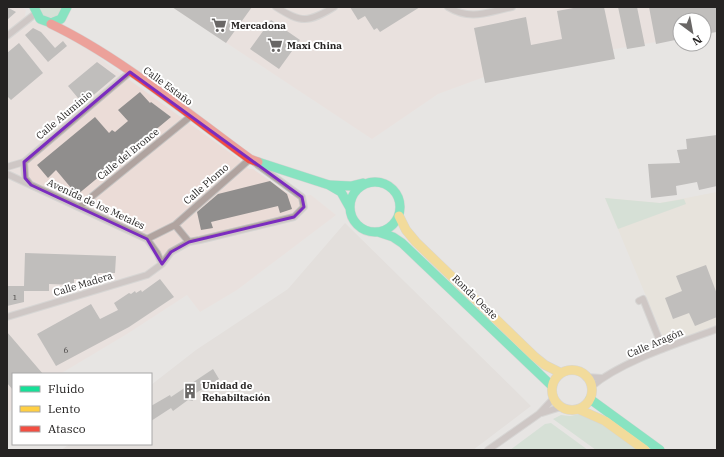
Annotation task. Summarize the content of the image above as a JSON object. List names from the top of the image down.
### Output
{
  "streets": {
    "main road": ["Calle Estaño", "Ronda Oeste"],
    "street": [
      "Calle Aluminio",
      "Calle del Bronce",
      "Calle Plomo",
      "Avenida de los Metales",
      "Calle Madera",
      "Calle Aragón"
    ]
  },
  "crossings": [
    ["Calle Estaño", "Calle Aluminio"],
    ["Calle Estaño", "Calle del Bronce"],
    ["Calle Estaño", "Calle Plomo"],
    ["Calle Estaño", "Calle Madera"],
    ["Calle Estaño", "Ronda Oeste"],
    ["Calle del Bronce", "Avenida de los Metales"],
    ["Calle Plomo", "Avenida de los Metales"],
    ["Ronda Oeste", "Calle Aragón"]
  ],
  "places": {
    "supermarket": ["Mercadona", "Maxi China"],
    "building": ["Unidad de Rehabiltación"]
  },
  "house_numbers": ["1", "6"],
  "legend": ["Fluido", "Lento", "Atasco"],
  "north": "bottom right"
}
